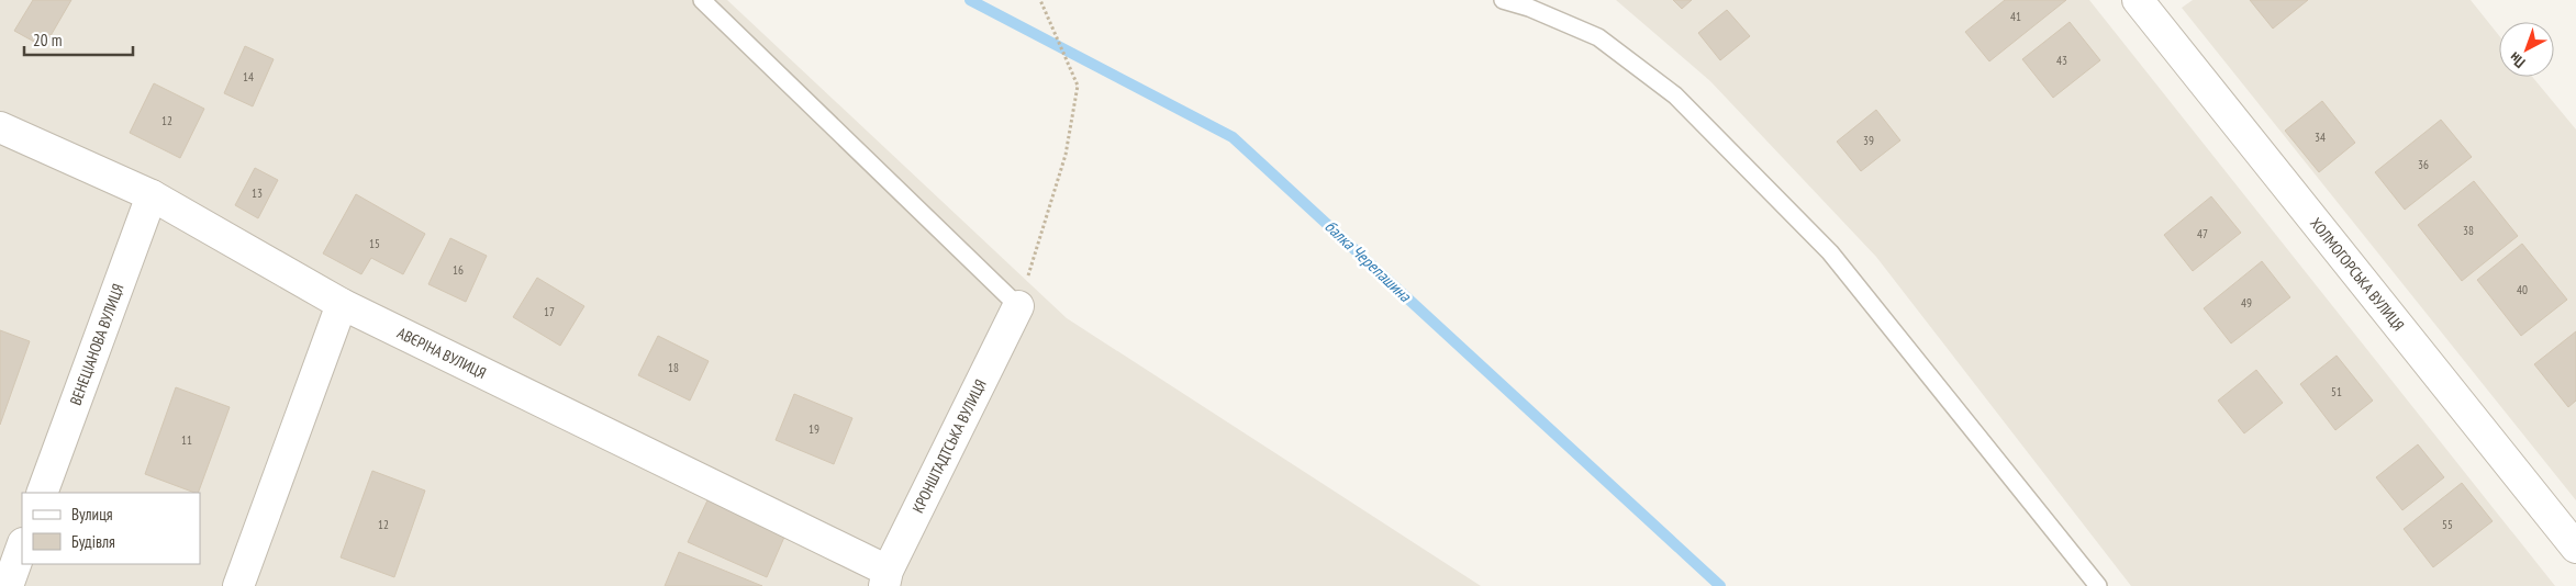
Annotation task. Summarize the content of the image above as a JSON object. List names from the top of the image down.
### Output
{
  "streets": {
    "street": [
      "ХОЛМОГОРСЬКА ВУЛИЦЯ",
      "ВЕНЕЦІАНОВА ВУЛИЦЯ",
      "АВЄРІНА ВУЛИЦЯ",
      "КРОНШТАДТСЬКА ВУЛИЦЯ"
    ]
  },
  "crossings": [
    ["ВЕНЕЦІАНОВА ВУЛИЦЯ", "АВЄРІНА ВУЛИЦЯ"],
    ["АВЄРІНА ВУЛИЦЯ", "КРОНШТАДТСЬКА ВУЛИЦЯ"]
  ],
  "water": ["балка Черепашина"],
  "house_numbers": [
    "41",
    "43",
    "14",
    "12",
    "34",
    "39",
    "36",
    "13",
    "38",
    "47",
    "15",
    "16",
    "40",
    "49",
    "17",
    "18",
    "51",
    "19",
    "11",
    "12",
    "55"
  ],
  "legend": ["Вулиця", "Будівля"],
  "scale_bar": "20 m",
  "north": "bottom left"
}
